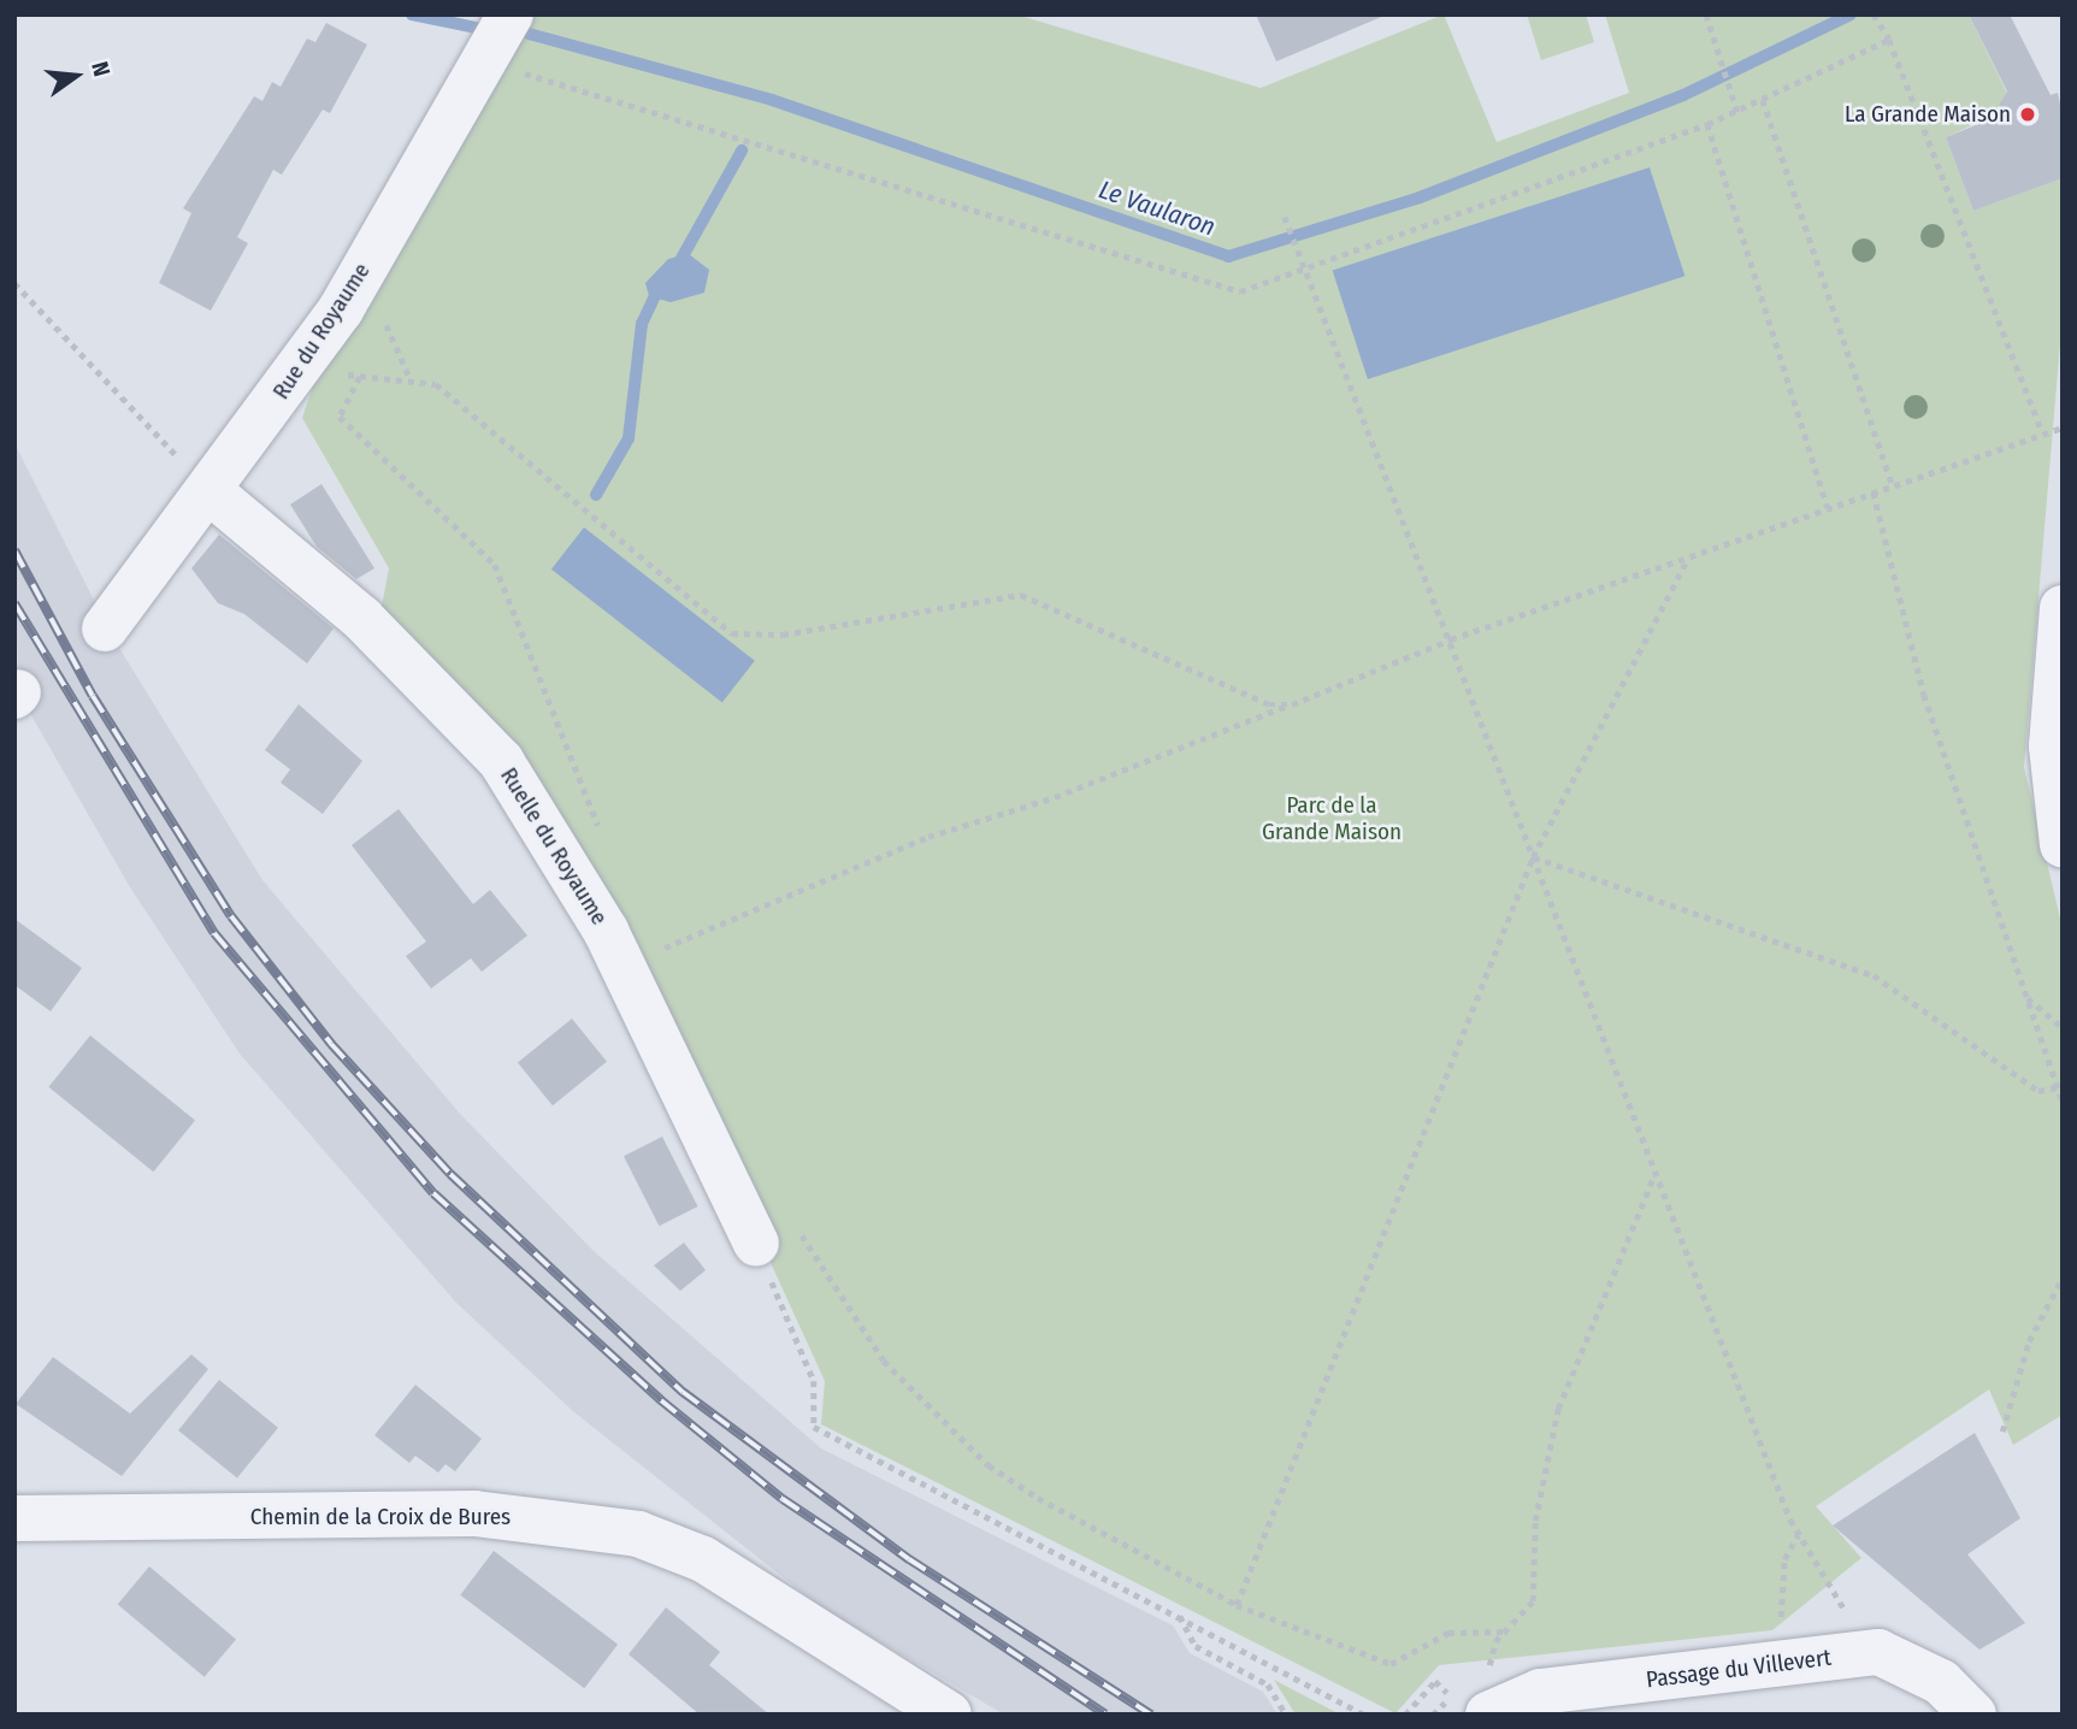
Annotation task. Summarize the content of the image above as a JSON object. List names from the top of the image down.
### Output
{
  "streets": {
    "street": [
      "Rue du Royaume",
      "Ruelle du Royaume",
      "Chemin de la Croix de Bures",
      "Passage du Villevert"
    ]
  },
  "crossings": [
    ["Rue du Royaume", "Ruelle du Royaume"]
  ],
  "water": ["Le Vaularon"],
  "parks": ["Parc de la Grande Maison"],
  "places": ["La Grande Maison"],
  "north": "right"
}
